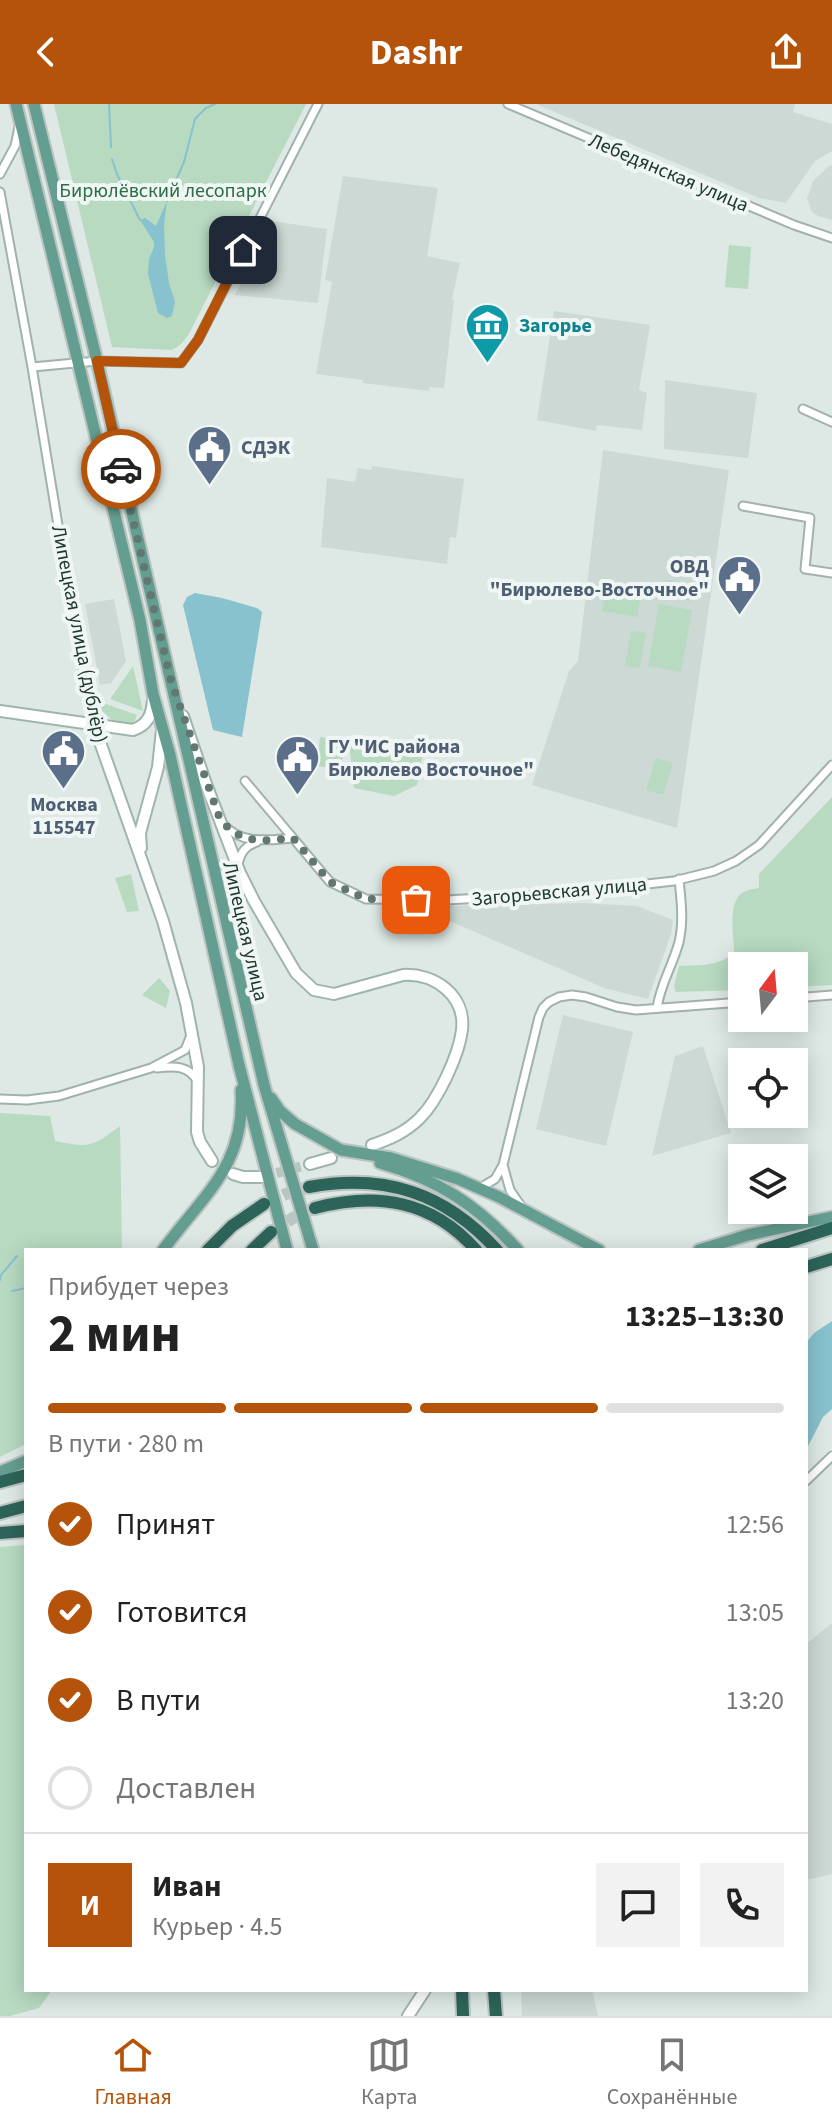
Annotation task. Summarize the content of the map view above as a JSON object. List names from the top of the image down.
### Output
{
  "streets": {
    "main road": ["Липецкая улица"],
    "street": ["Лебедянская улица", "Липецкая улица (дублёр)", "Загорьевская улица"]
  },
  "parks": ["Бирюлёвский лесопарк"],
  "places": {
    "museum": ["Загорье"],
    "public building": [
      "СДЭК",
      "ОВД \"Бирюлево-Восточное\"",
      "Москва 115547",
      "ГУ \"ИС района Бирюлево Восточное\""
    ]
  },
  "north": "top",
  "page": {
    "header": "Dashr",
    "heading": ["2 мин", "Прибудет через", "13:25–13:30"],
    "panel": ["Иван", "Курьер · 4.5"],
    "bar": "В пути · 280 m",
    "list": [
      ["Принят", "12:56"],
      ["Готовится", "13:05"],
      ["В пути", "13:20"],
      "Доставлен"
    ],
    "round": "И",
    "tabs": ["Главная", "Карта", "Сохранённые"]
  }
}
